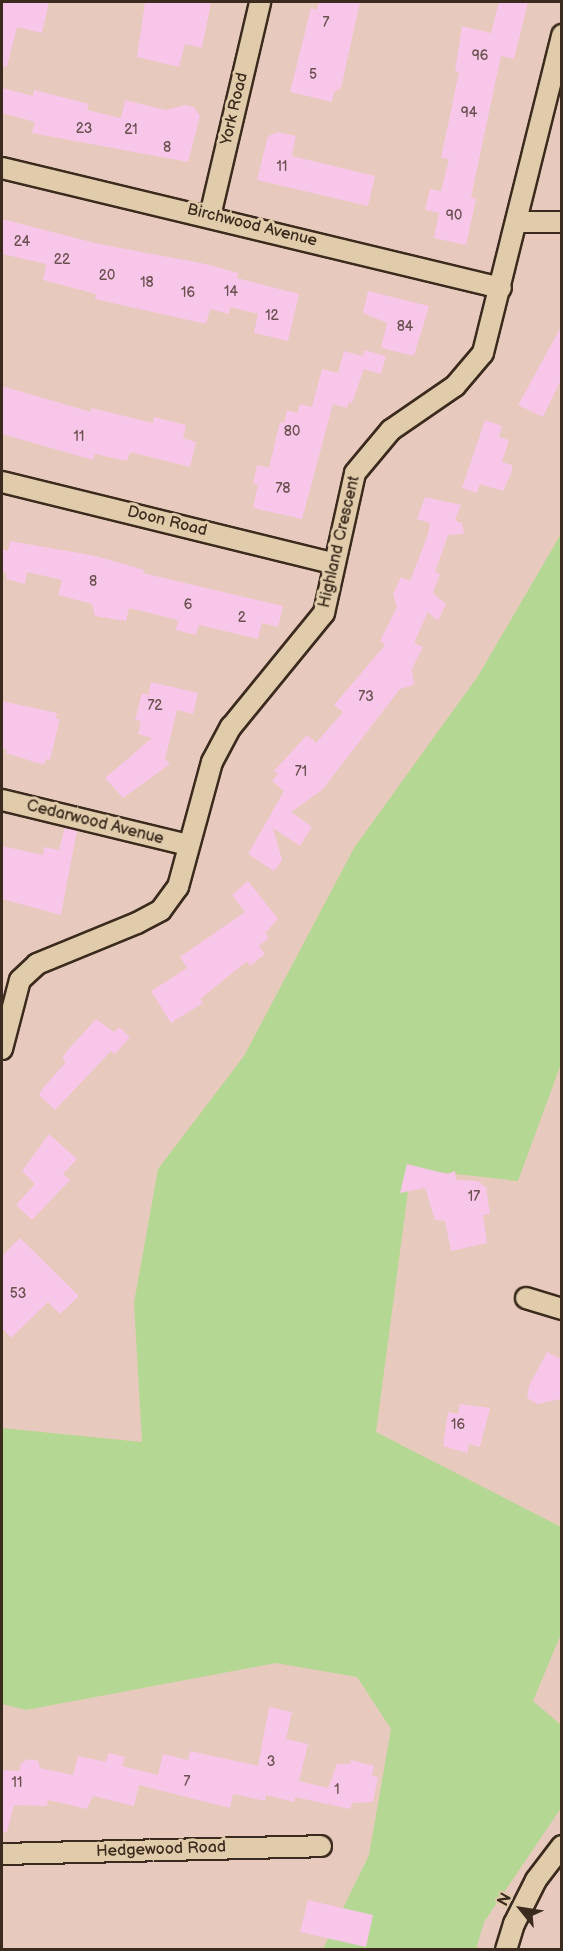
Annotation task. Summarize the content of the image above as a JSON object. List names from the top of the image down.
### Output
{
  "streets": {
    "street": [
      "York Road",
      "Birchwood Avenue",
      "Doon Road",
      "Highland Crescent",
      "Cedarwood Avenue",
      "Hedgewood Road"
    ]
  },
  "crossings": [
    ["York Road", "Birchwood Avenue"],
    ["Birchwood Avenue", "Highland Crescent"],
    ["Doon Road", "Highland Crescent"],
    ["Highland Crescent", "Cedarwood Avenue"]
  ],
  "house_numbers": [
    "7",
    "96",
    "5",
    "94",
    "23",
    "21",
    "8",
    "11",
    "90",
    "24",
    "22",
    "20",
    "18",
    "14",
    "16",
    "12",
    "84",
    "80",
    "11",
    "78",
    "8",
    "6",
    "2",
    "73",
    "72",
    "71",
    "17",
    "53",
    "16",
    "3",
    "7",
    "11",
    "1"
  ],
  "north": "top left"
}
